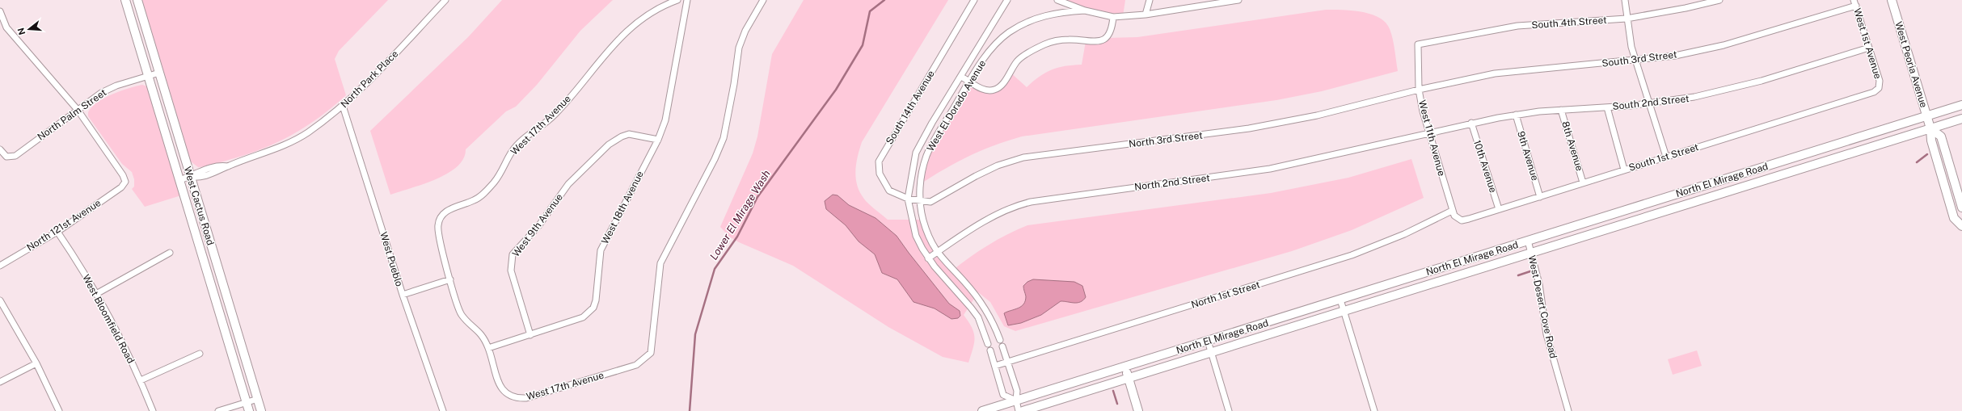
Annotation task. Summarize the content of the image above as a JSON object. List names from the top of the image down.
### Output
{
  "streets": {
    "main road": ["West Peoria Avenue", "North El Mirage Road", "West Cactus Road"],
    "street": [
      "South 4th Street",
      "West 1st Avenue",
      "South 3rd Street",
      "North Park Place",
      "South 2nd Street",
      "West El Dorado Avenue",
      "South 14th Avenue",
      "North Palm Street",
      "West 17th Avenue",
      "West 11th Avenue",
      "North 3rd Street",
      "8th Avenue",
      "9th Avenue",
      "South 1st Street",
      "10th Avenue",
      "North 2nd Street",
      "West 18th Avenue",
      "North 121st Avenue",
      "West 9th Avenue",
      "West Pueblo",
      "North 1st Street",
      "West Desert Cove Road",
      "West Bloomfield Road"
    ]
  },
  "crossings": [
    ["South 4th Street", "West 11th Avenue"],
    ["West 1st Avenue", "South 3rd Street"],
    ["West 1st Avenue", "South 2nd Street"],
    ["West 1st Avenue", "South 1st Street"],
    ["South 3rd Street", "West 11th Avenue"],
    ["South 3rd Street", "North 3rd Street"],
    ["West Peoria Avenue", "North El Mirage Road"],
    ["North Park Place", "West Cactus Road"],
    ["North Park Place", "West Pueblo"],
    ["South 2nd Street", "West 11th Avenue"],
    ["South 2nd Street", "8th Avenue"],
    ["South 2nd Street", "9th Avenue"],
    ["South 2nd Street", "10th Avenue"],
    ["South 2nd Street", "North 2nd Street"],
    ["West El Dorado Avenue", "South 14th Avenue"],
    ["West El Dorado Avenue", "North 3rd Street"],
    ["West El Dorado Avenue", "North 2nd Street"],
    ["South 14th Avenue", "North 3rd Street"],
    ["North Palm Street", "West Cactus Road"],
    ["North Palm Street", "North 121st Avenue"],
    ["West 17th Avenue", "West 18th Avenue"],
    ["West 11th Avenue", "North 3rd Street"],
    ["West 11th Avenue", "South 1st Street"],
    ["West 11th Avenue", "North 2nd Street"],
    ["West 11th Avenue", "North 1st Street"],
    ["8th Avenue", "South 1st Street"],
    ["9th Avenue", "South 1st Street"],
    ["South 1st Street", "10th Avenue"],
    ["South 1st Street", "North 1st Street"],
    ["North El Mirage Road", "West Desert Cove Road"],
    ["West 18th Avenue", "West 9th Avenue"],
    ["North 121st Avenue", "West Bloomfield Road"]
  ],
  "water": ["Lower El Mirage Wash"],
  "north": "left"
}
